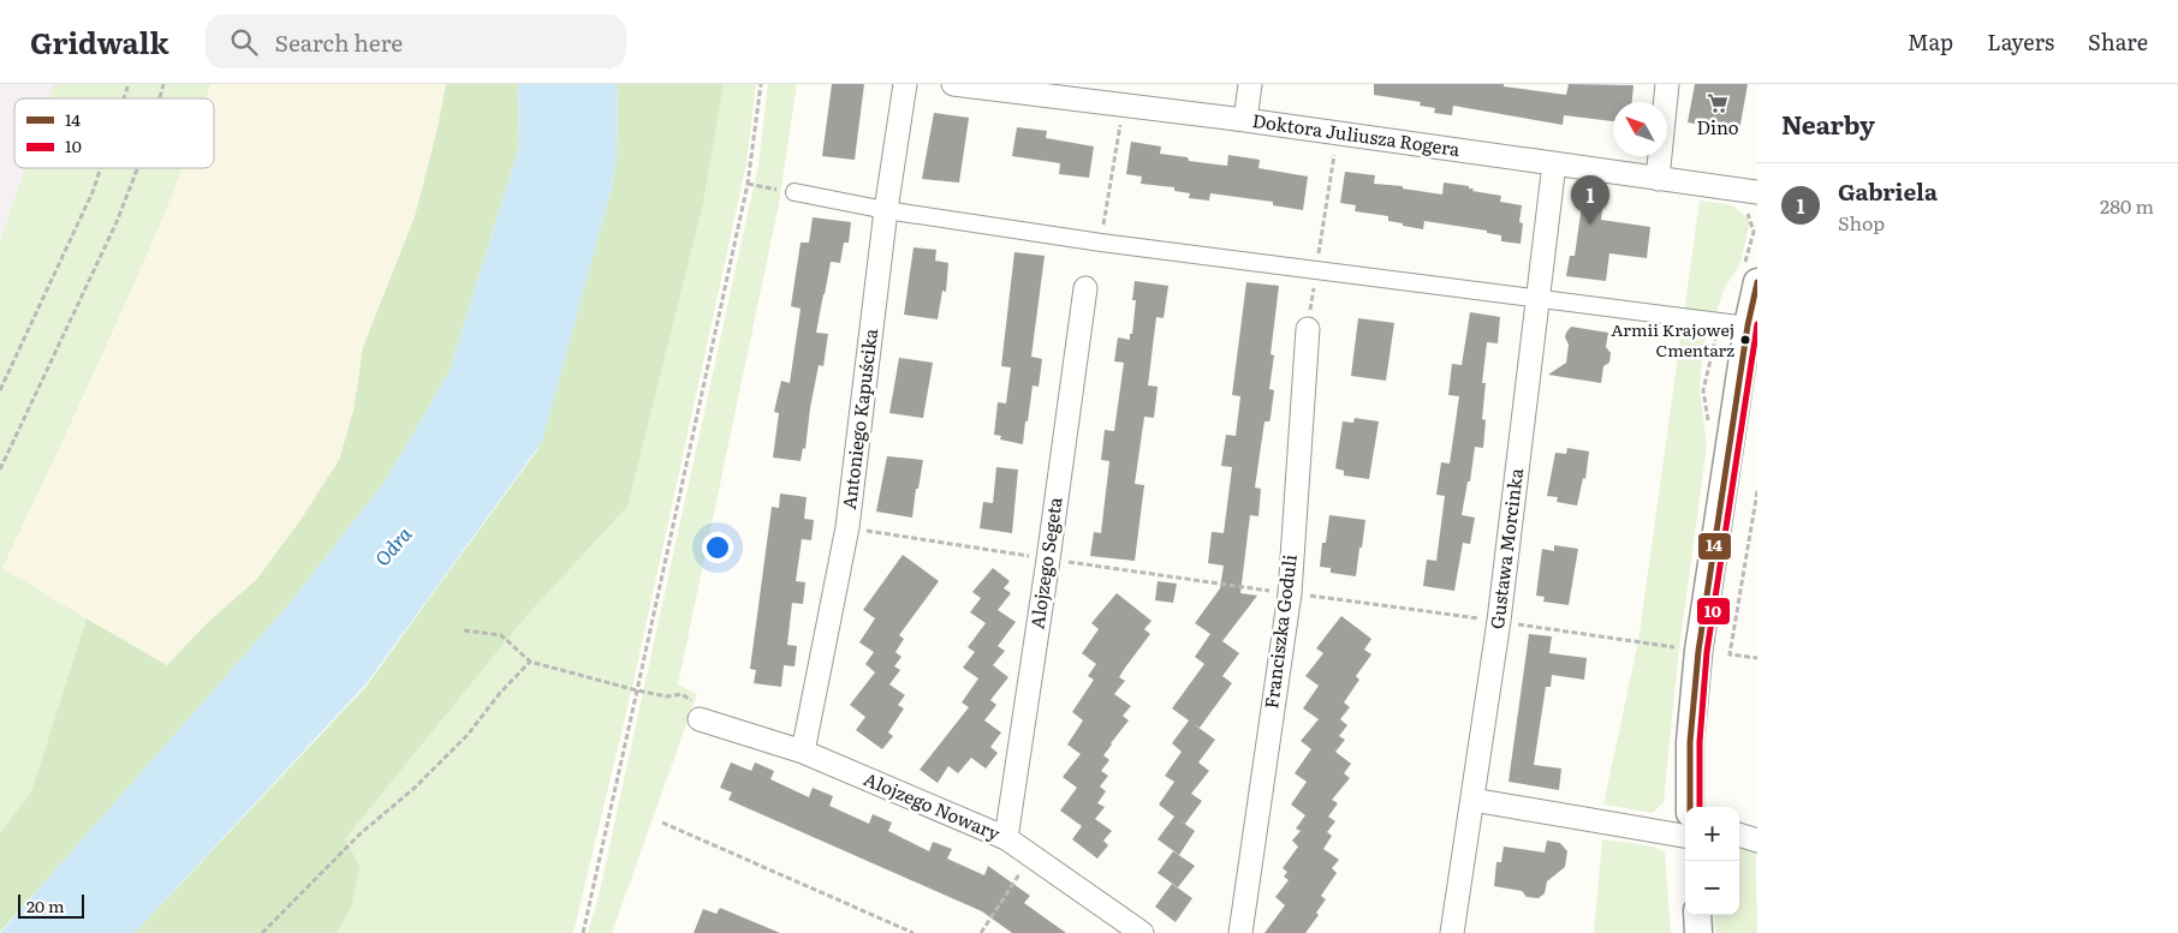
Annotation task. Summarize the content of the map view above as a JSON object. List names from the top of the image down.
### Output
{
  "streets": {
    "street": [
      "Doktora Juliusza Rogera",
      "Antoniego Kapuścika",
      "Gustawa Morcinka",
      "Alojzego Segeta",
      "Franciszka Goduli",
      "Alojzego Nowary"
    ]
  },
  "crossings": [
    ["Doktora Juliusza Rogera", "Gustawa Morcinka"],
    ["Antoniego Kapuścika", "Alojzego Nowary"],
    ["Alojzego Segeta", "Alojzego Nowary"]
  ],
  "water": ["Odra"],
  "places": {
    "supermarket": ["Dino"],
    "other": ["Armii Krajowej Cmentarz"]
  },
  "lines": ["transit line 14", "transit line 10"],
  "legend": ["14", "10"],
  "scale_bar": "20 m",
  "north": "top left",
  "page": {
    "header": "Gridwalk",
    "search": "Search here",
    "nav": ["Map", "Layers", "Share"],
    "heading": "Nearby",
    "list": [
      {
        "mark": "1",
        "name": "Gabriela",
        "note": "Shop",
        "value": "280 m"
      }
    ],
    "pins": "1",
    "map_buttons": ["+", "−"],
    "scale": "20 m"
  }
}
